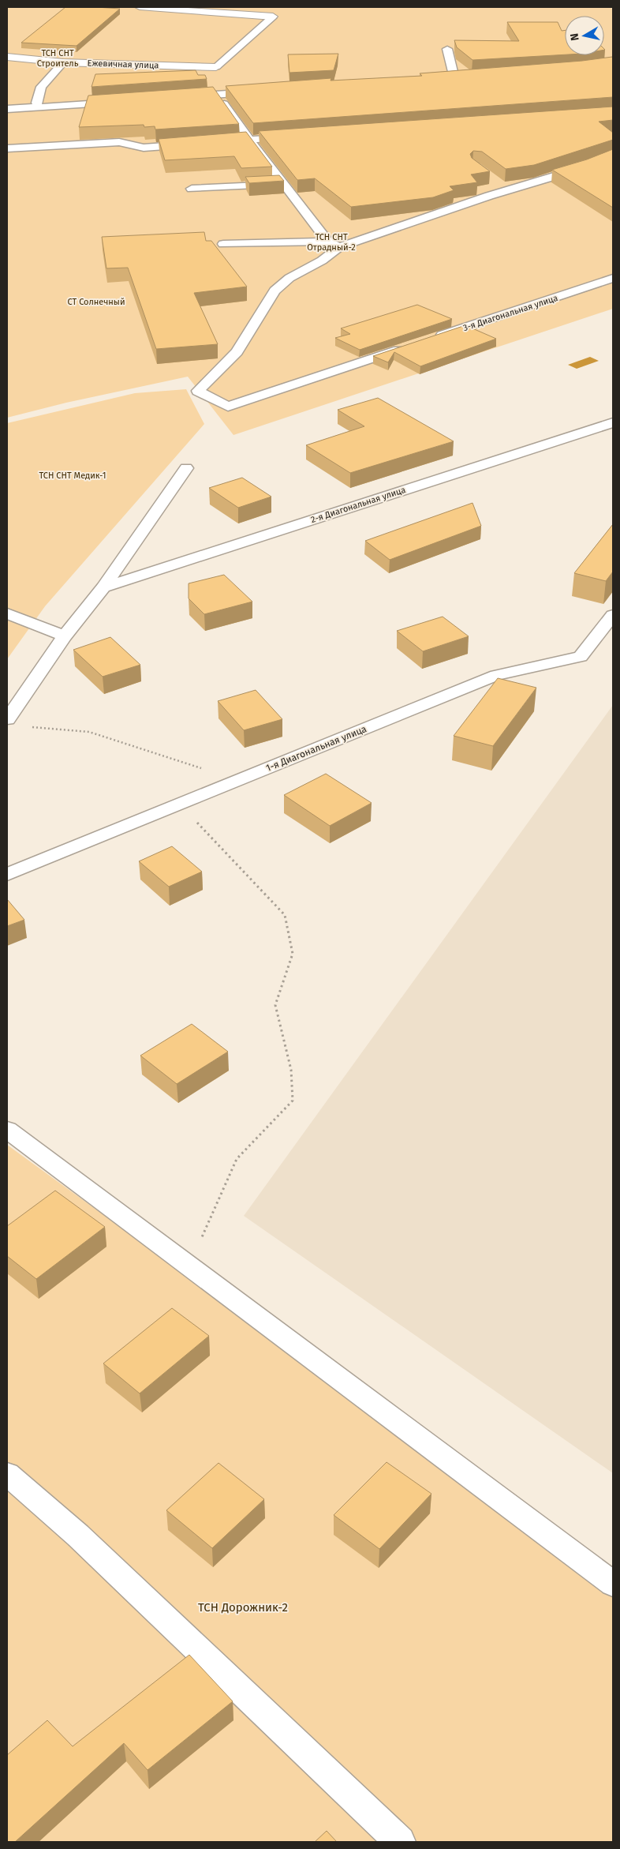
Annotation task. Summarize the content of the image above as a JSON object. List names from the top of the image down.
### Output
{
  "streets": {
    "street": ["Ежевичная улица"],
    "lane": ["3-я Диагональная улица", "2-я Диагональная улица", "1-я Диагональная улица"]
  },
  "parks": [
    "ТСН СНТ Строитель",
    "ТСН СНТ Отрадный-2",
    "СТ Солнечный",
    "ТСН СНТ Медик-1",
    "ТСН Дорожник-2"
  ],
  "north": "left"
}
